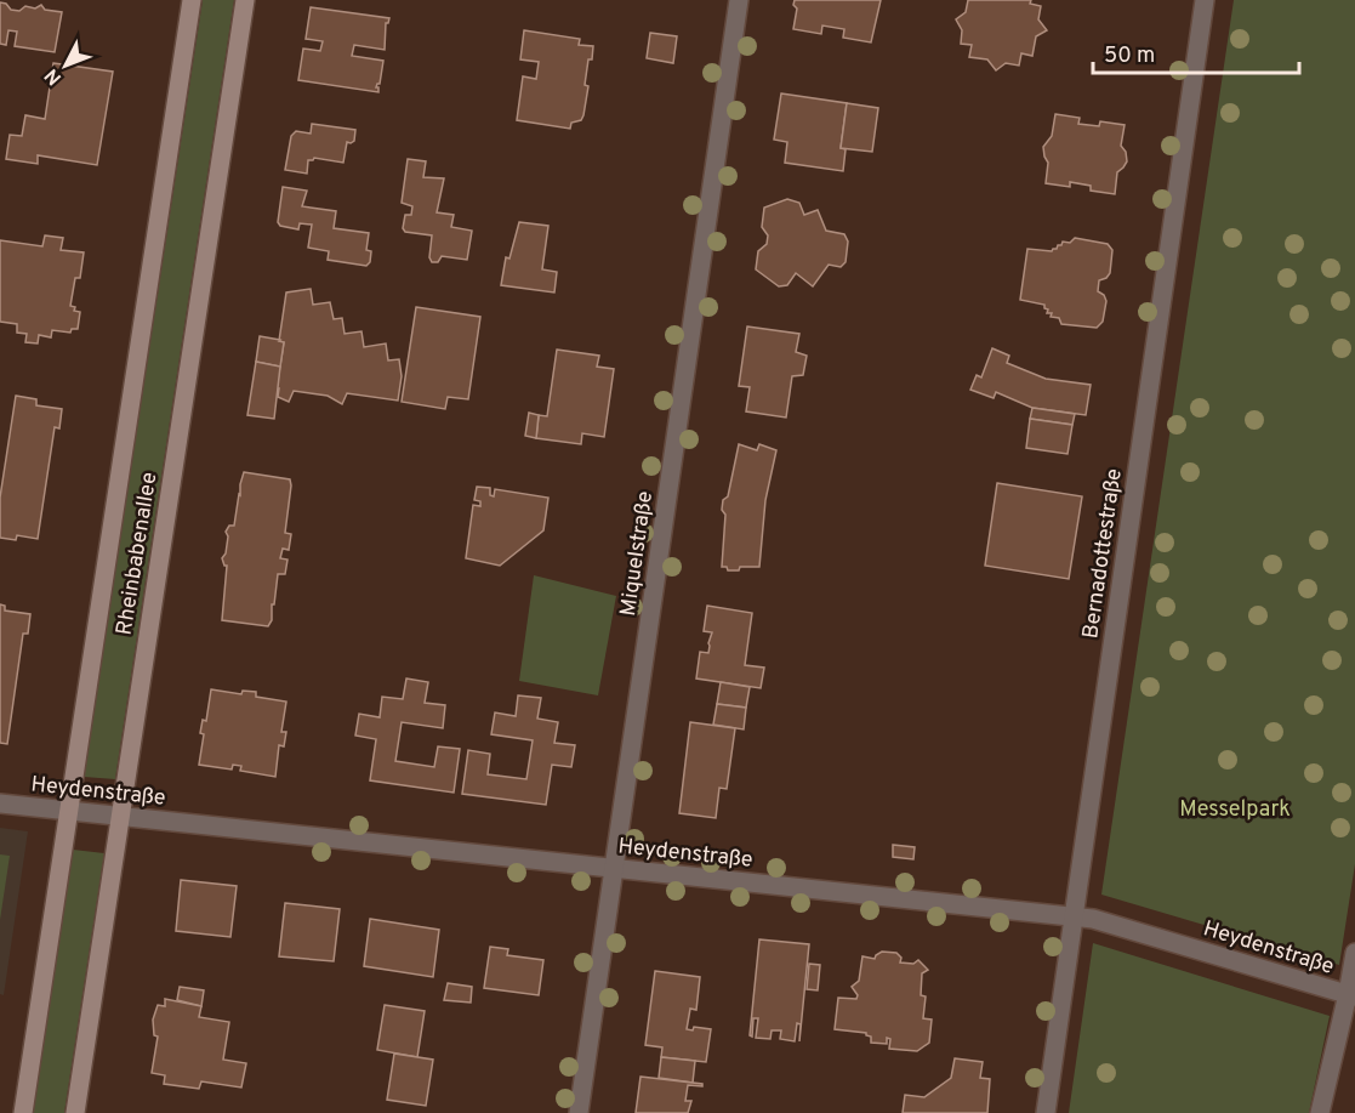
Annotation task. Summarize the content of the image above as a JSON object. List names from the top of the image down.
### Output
{
  "streets": {
    "street": [
      "Rheinbabenallee",
      "Miquelstraße",
      "Bernadottestraße",
      "Heydenstraße"
    ]
  },
  "crossings": [
    ["Rheinbabenallee", "Heydenstraße"],
    ["Miquelstraße", "Heydenstraße"],
    ["Bernadottestraße", "Heydenstraße"]
  ],
  "parks": ["Messelpark"],
  "scale_bar": "50 m",
  "north": "bottom left"
}
